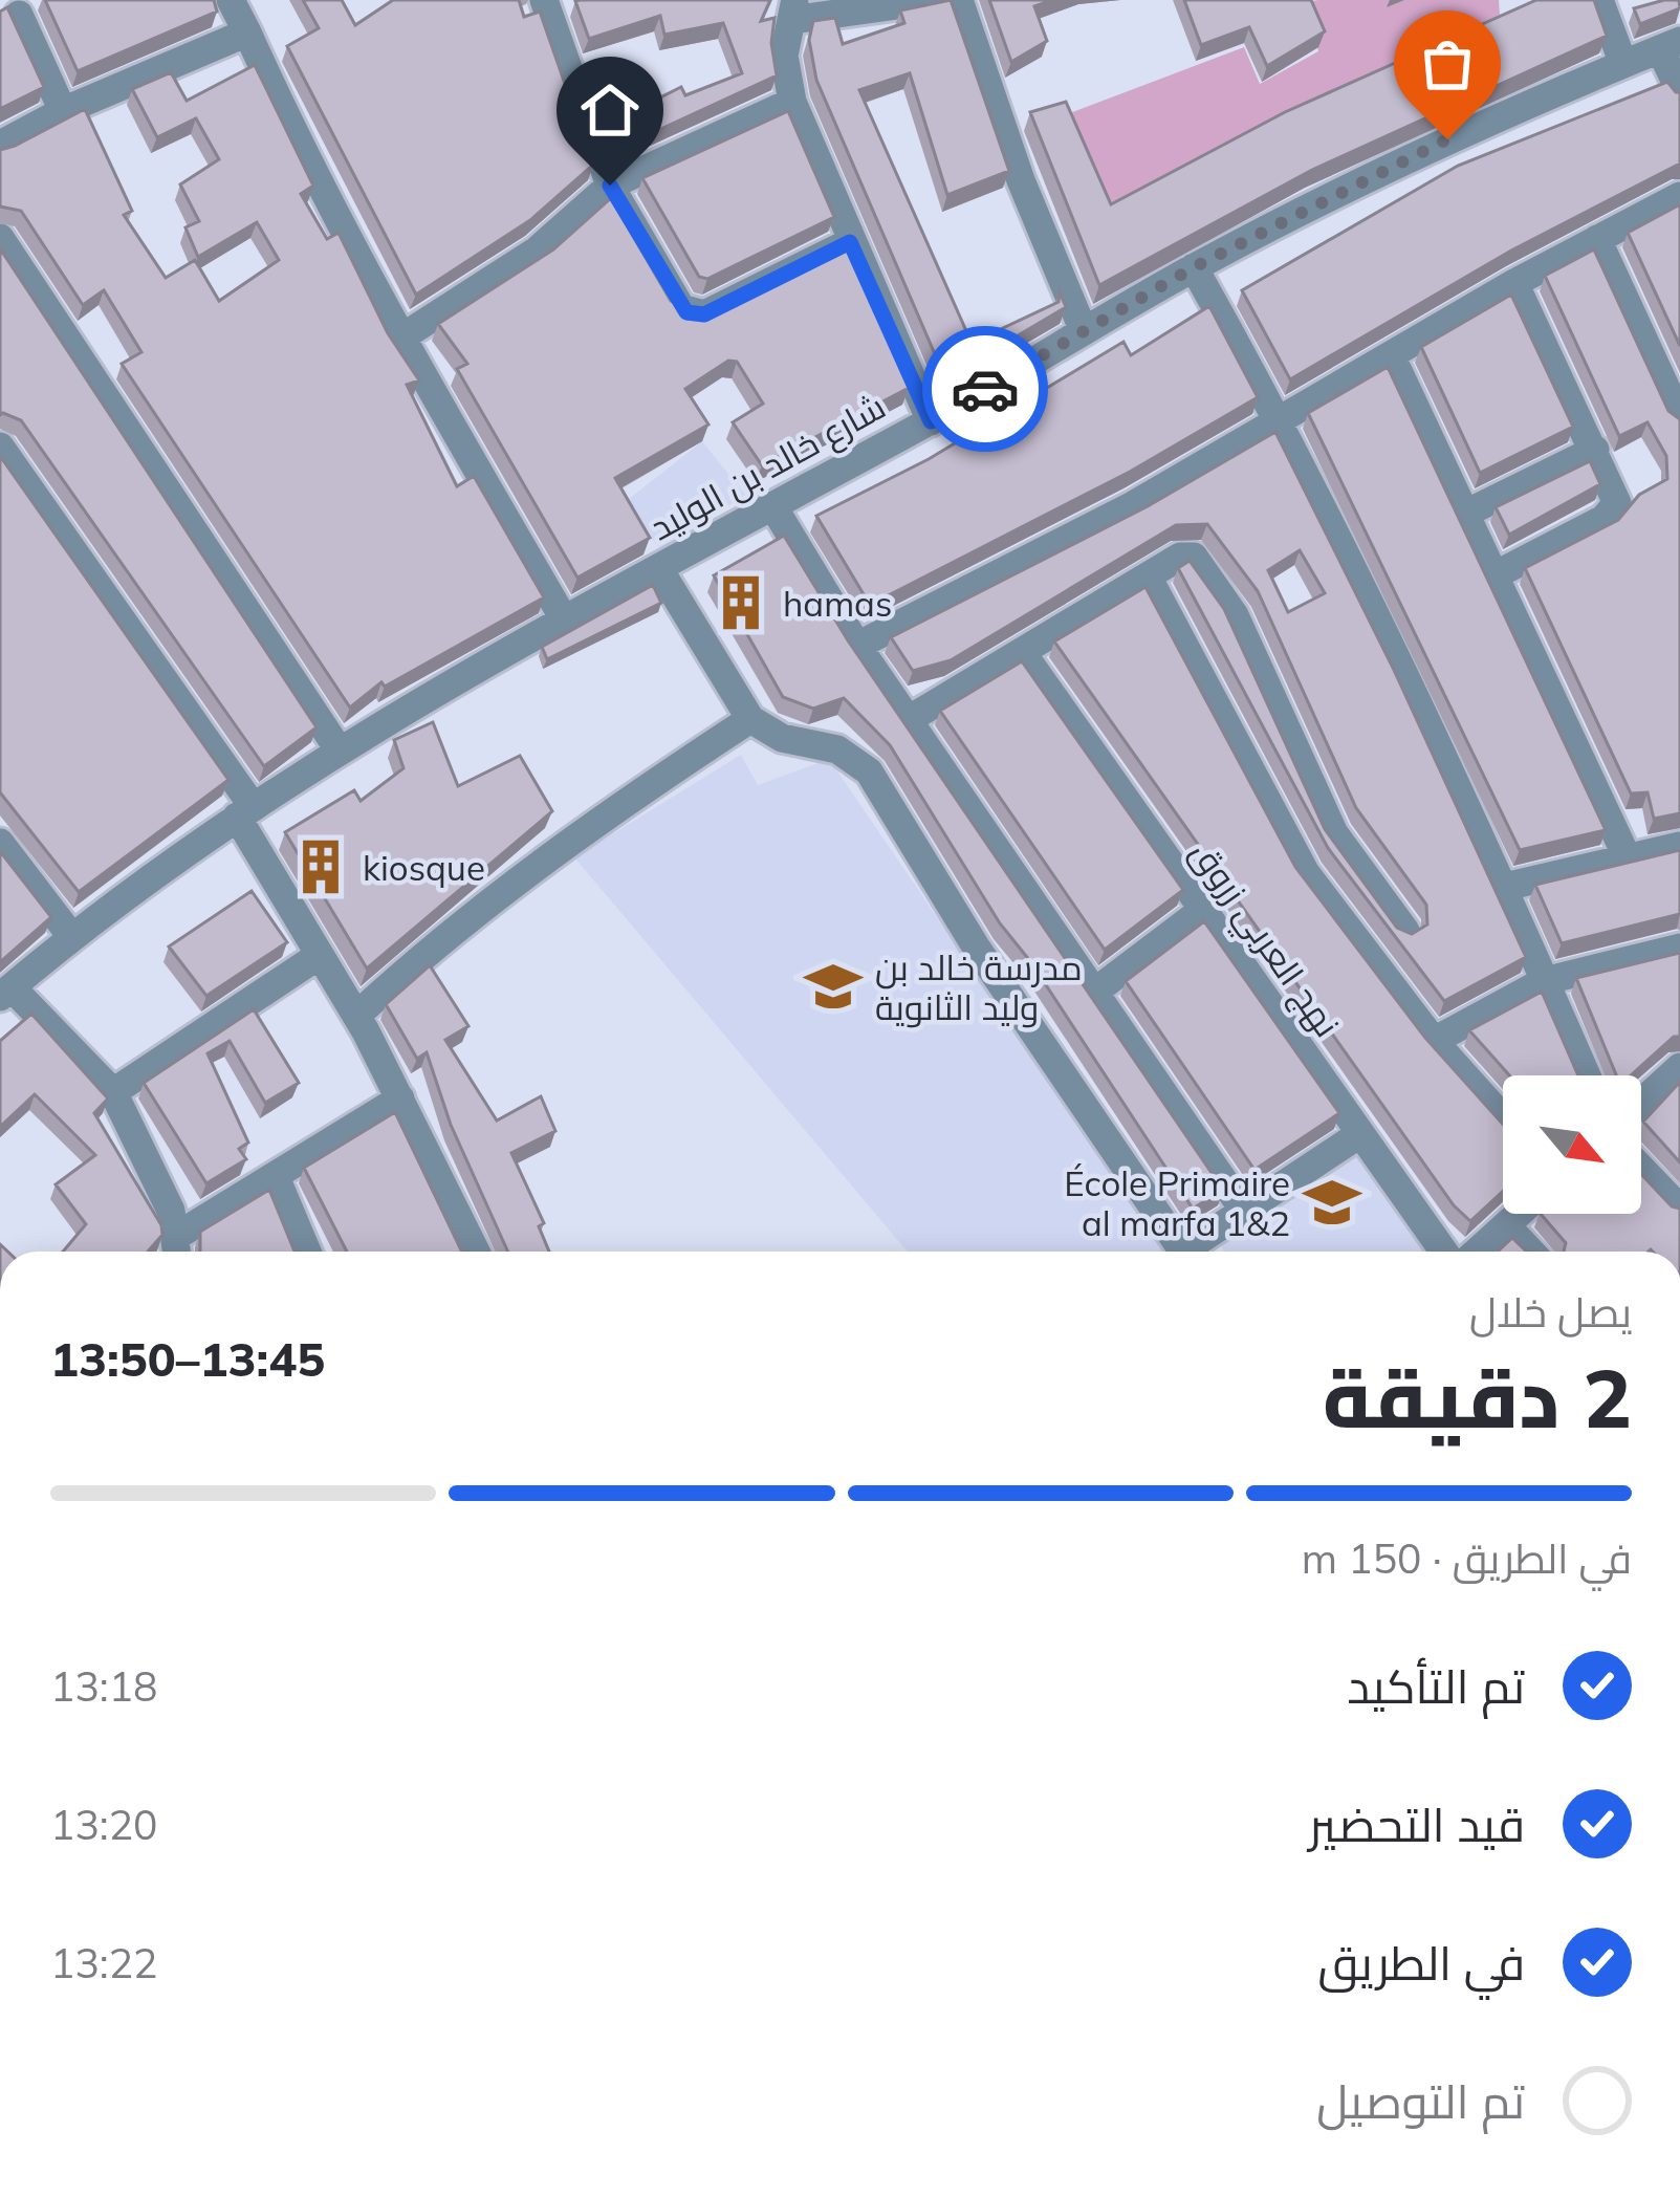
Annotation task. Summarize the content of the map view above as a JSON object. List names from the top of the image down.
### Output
{
  "streets": {
    "street": ["شارع خالد بن الوليد", "نهج العربي زروق"]
  },
  "places": {
    "building": ["hamas", "kiosque"],
    "school or university": ["مدرسة خالد بن وليد الثانوية", "École Primaire al marfa 1&2"]
  },
  "north": "bottom right",
  "page": {
    "heading": ["2 دقيقة", "يصل خلال", "13:45–13:50"],
    "bar": "في الطريق · 150 m",
    "list": [
      ["تم التأكيد", "13:18"],
      ["قيد التحضير", "13:20"],
      ["في الطريق", "13:22"],
      "تم التوصيل"
    ]
  }
}
